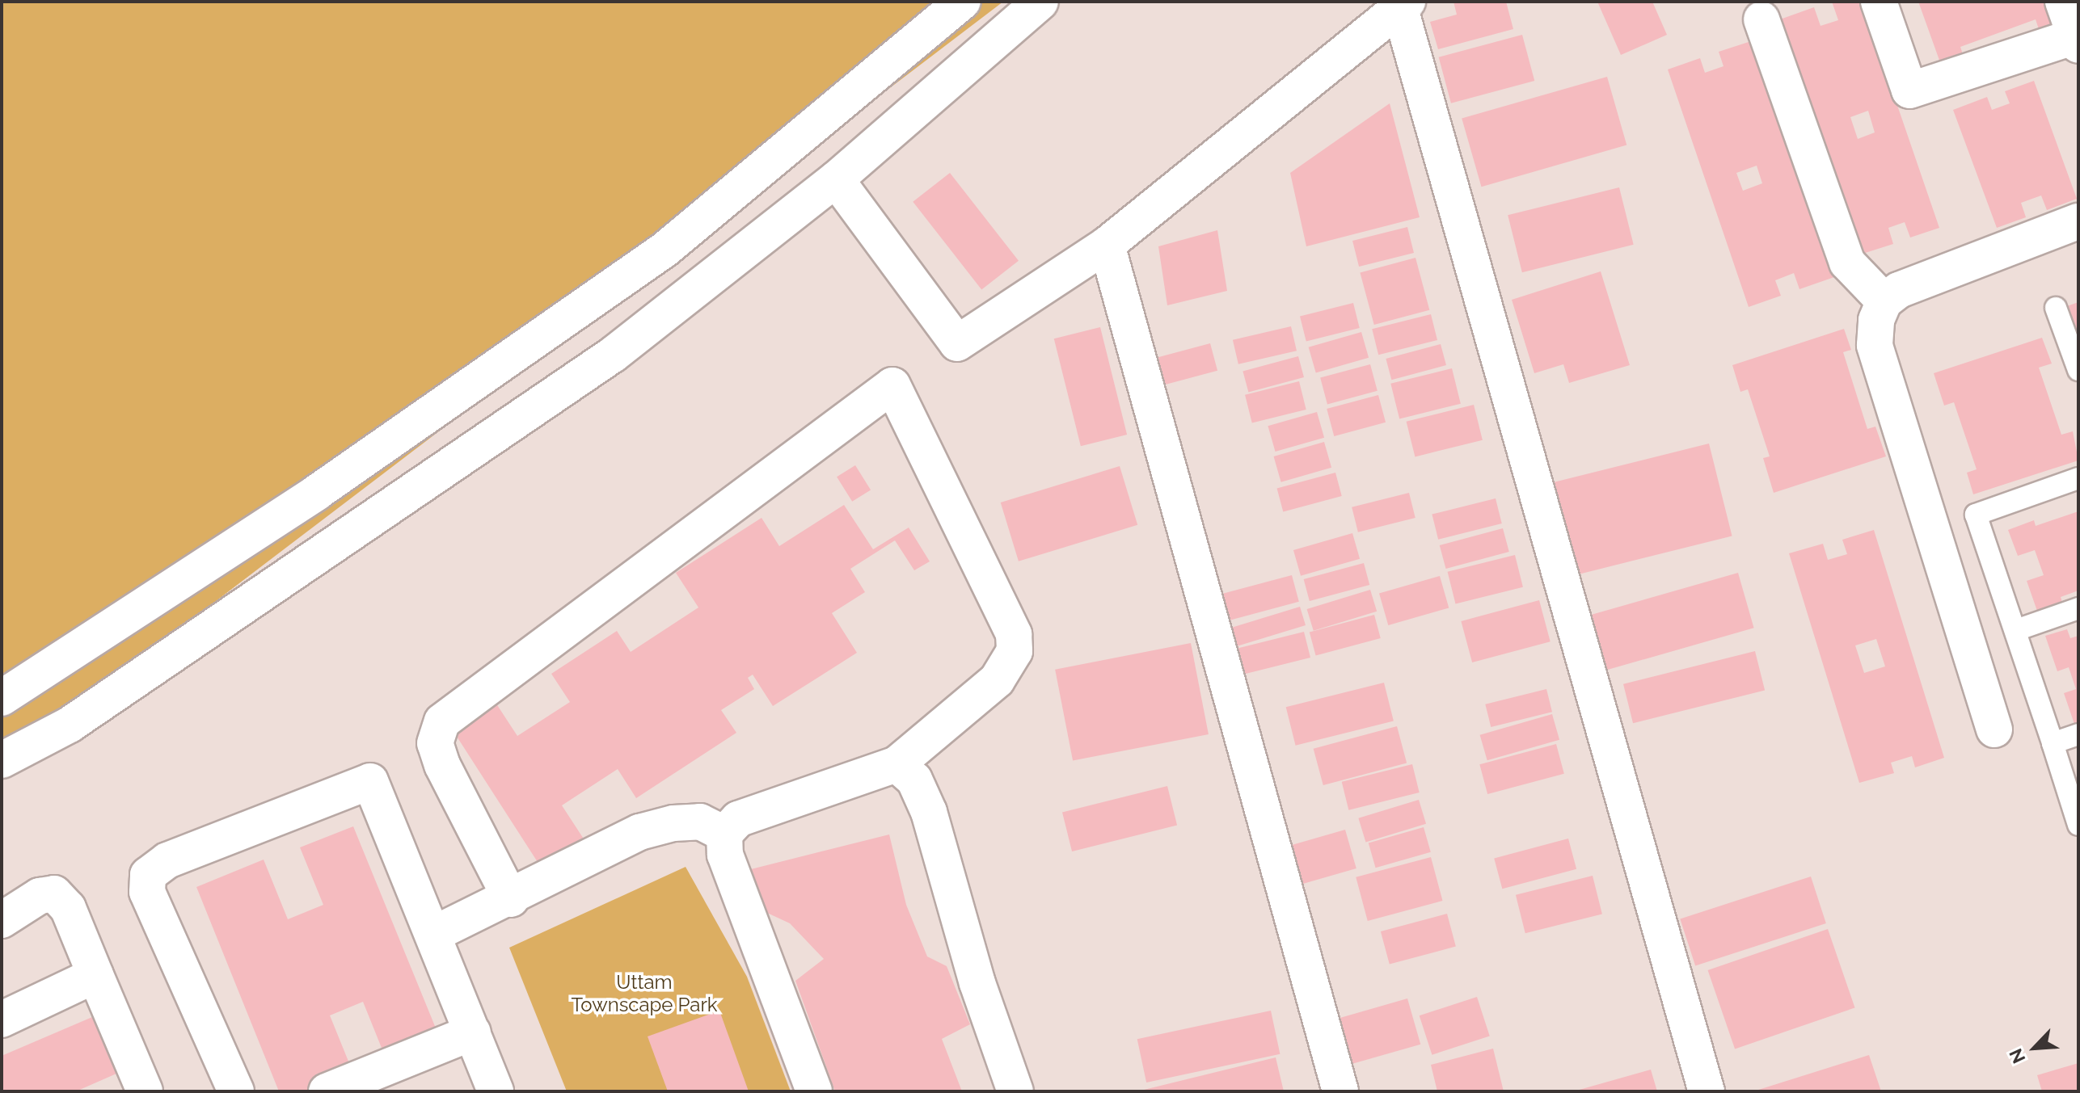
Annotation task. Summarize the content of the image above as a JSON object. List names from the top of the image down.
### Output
{
  "parks": ["Uttam Townscape Park"],
  "north": "bottom left"
}
